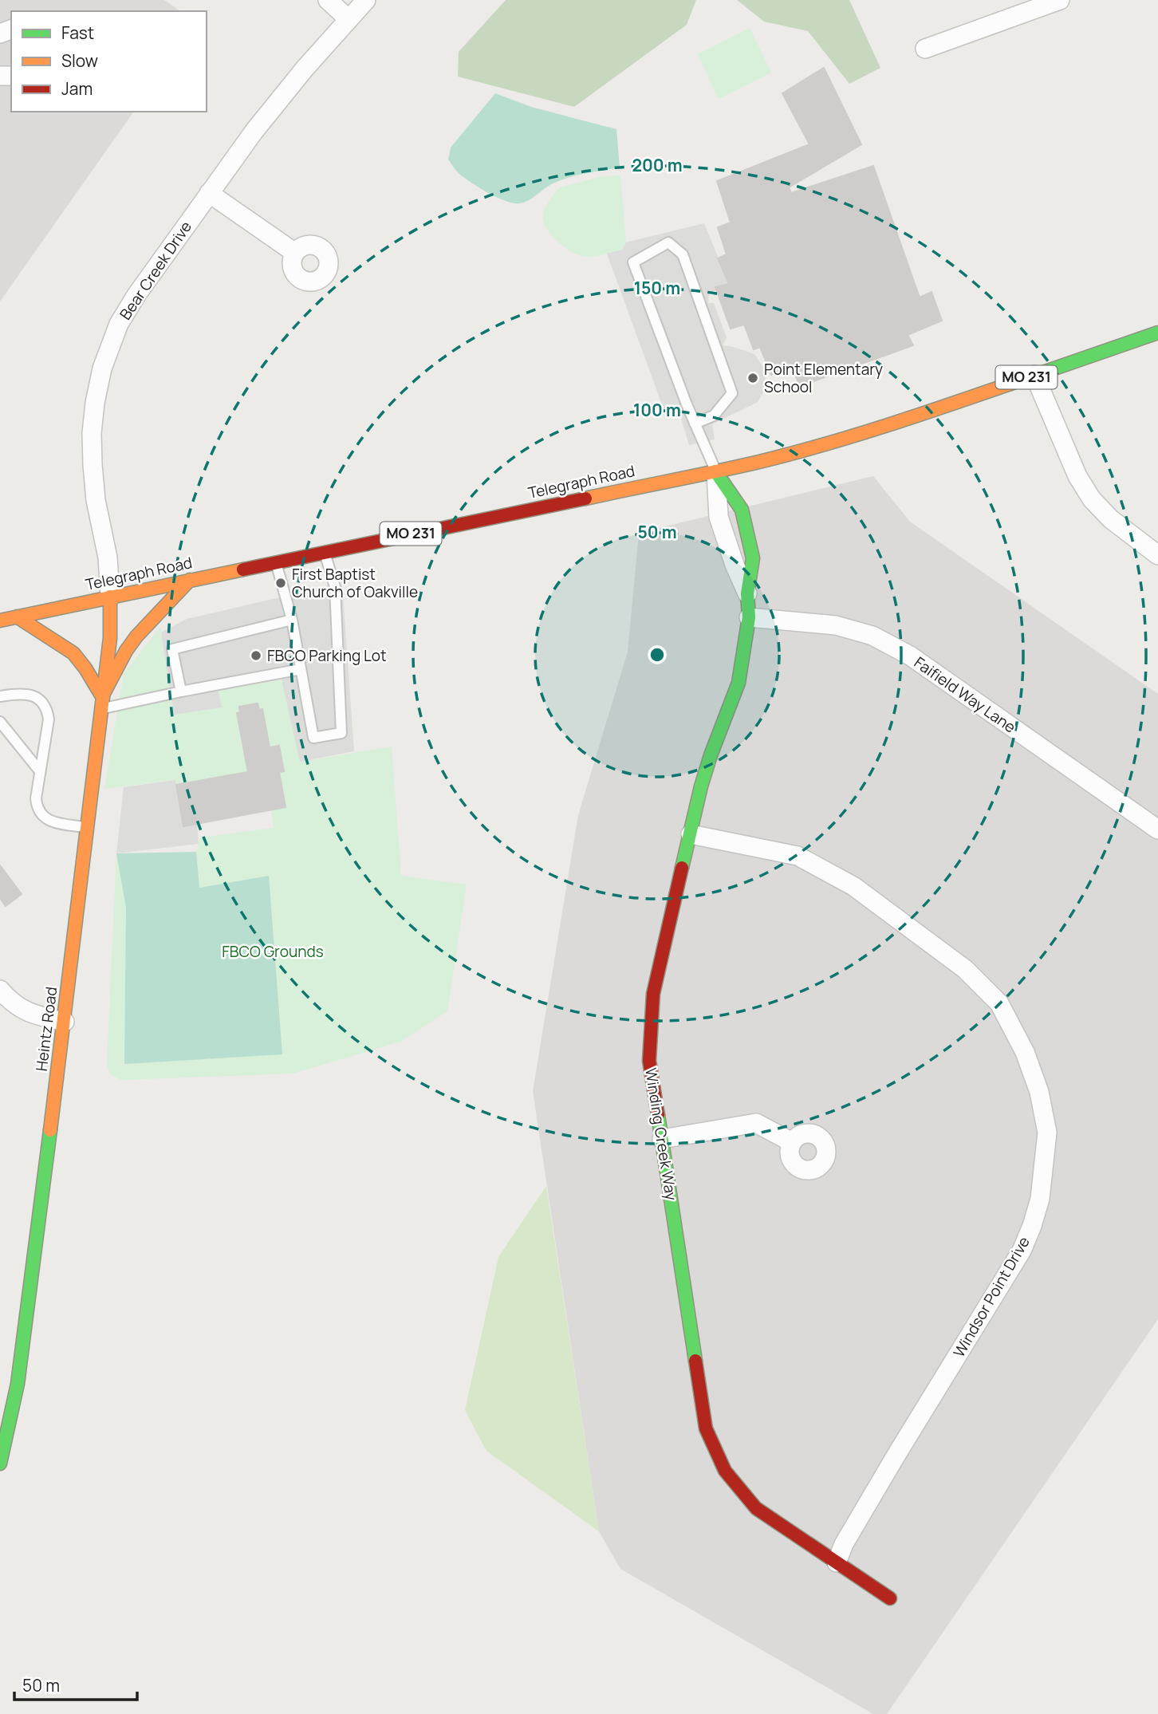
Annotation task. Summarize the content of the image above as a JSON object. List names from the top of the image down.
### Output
{
  "streets": {
    "street": [
      "Bear Creek Drive",
      "MO 231",
      "Telegraph Road",
      "Faifield Way Lane",
      "Heintz Road",
      "Winding Creek Way",
      "Windsor Point Drive"
    ]
  },
  "crossings": [
    ["Bear Creek Drive", "Telegraph Road"],
    ["Bear Creek Drive", "Heintz Road"],
    ["Telegraph Road", "Heintz Road"],
    ["Telegraph Road", "Winding Creek Way"],
    ["Faifield Way Lane", "Winding Creek Way"],
    ["Winding Creek Way", "Windsor Point Drive"]
  ],
  "parks": ["FBCO Grounds"],
  "places": ["Point Elementary School", "First Baptist Church of Oakville", "FBCO Parking Lot"],
  "legend": ["Fast", "Slow", "Jam"],
  "scale_bar": "50 m",
  "rings": [
    "200 m",
    "150 m",
    "100 m",
    "50 m"
  ]
}
